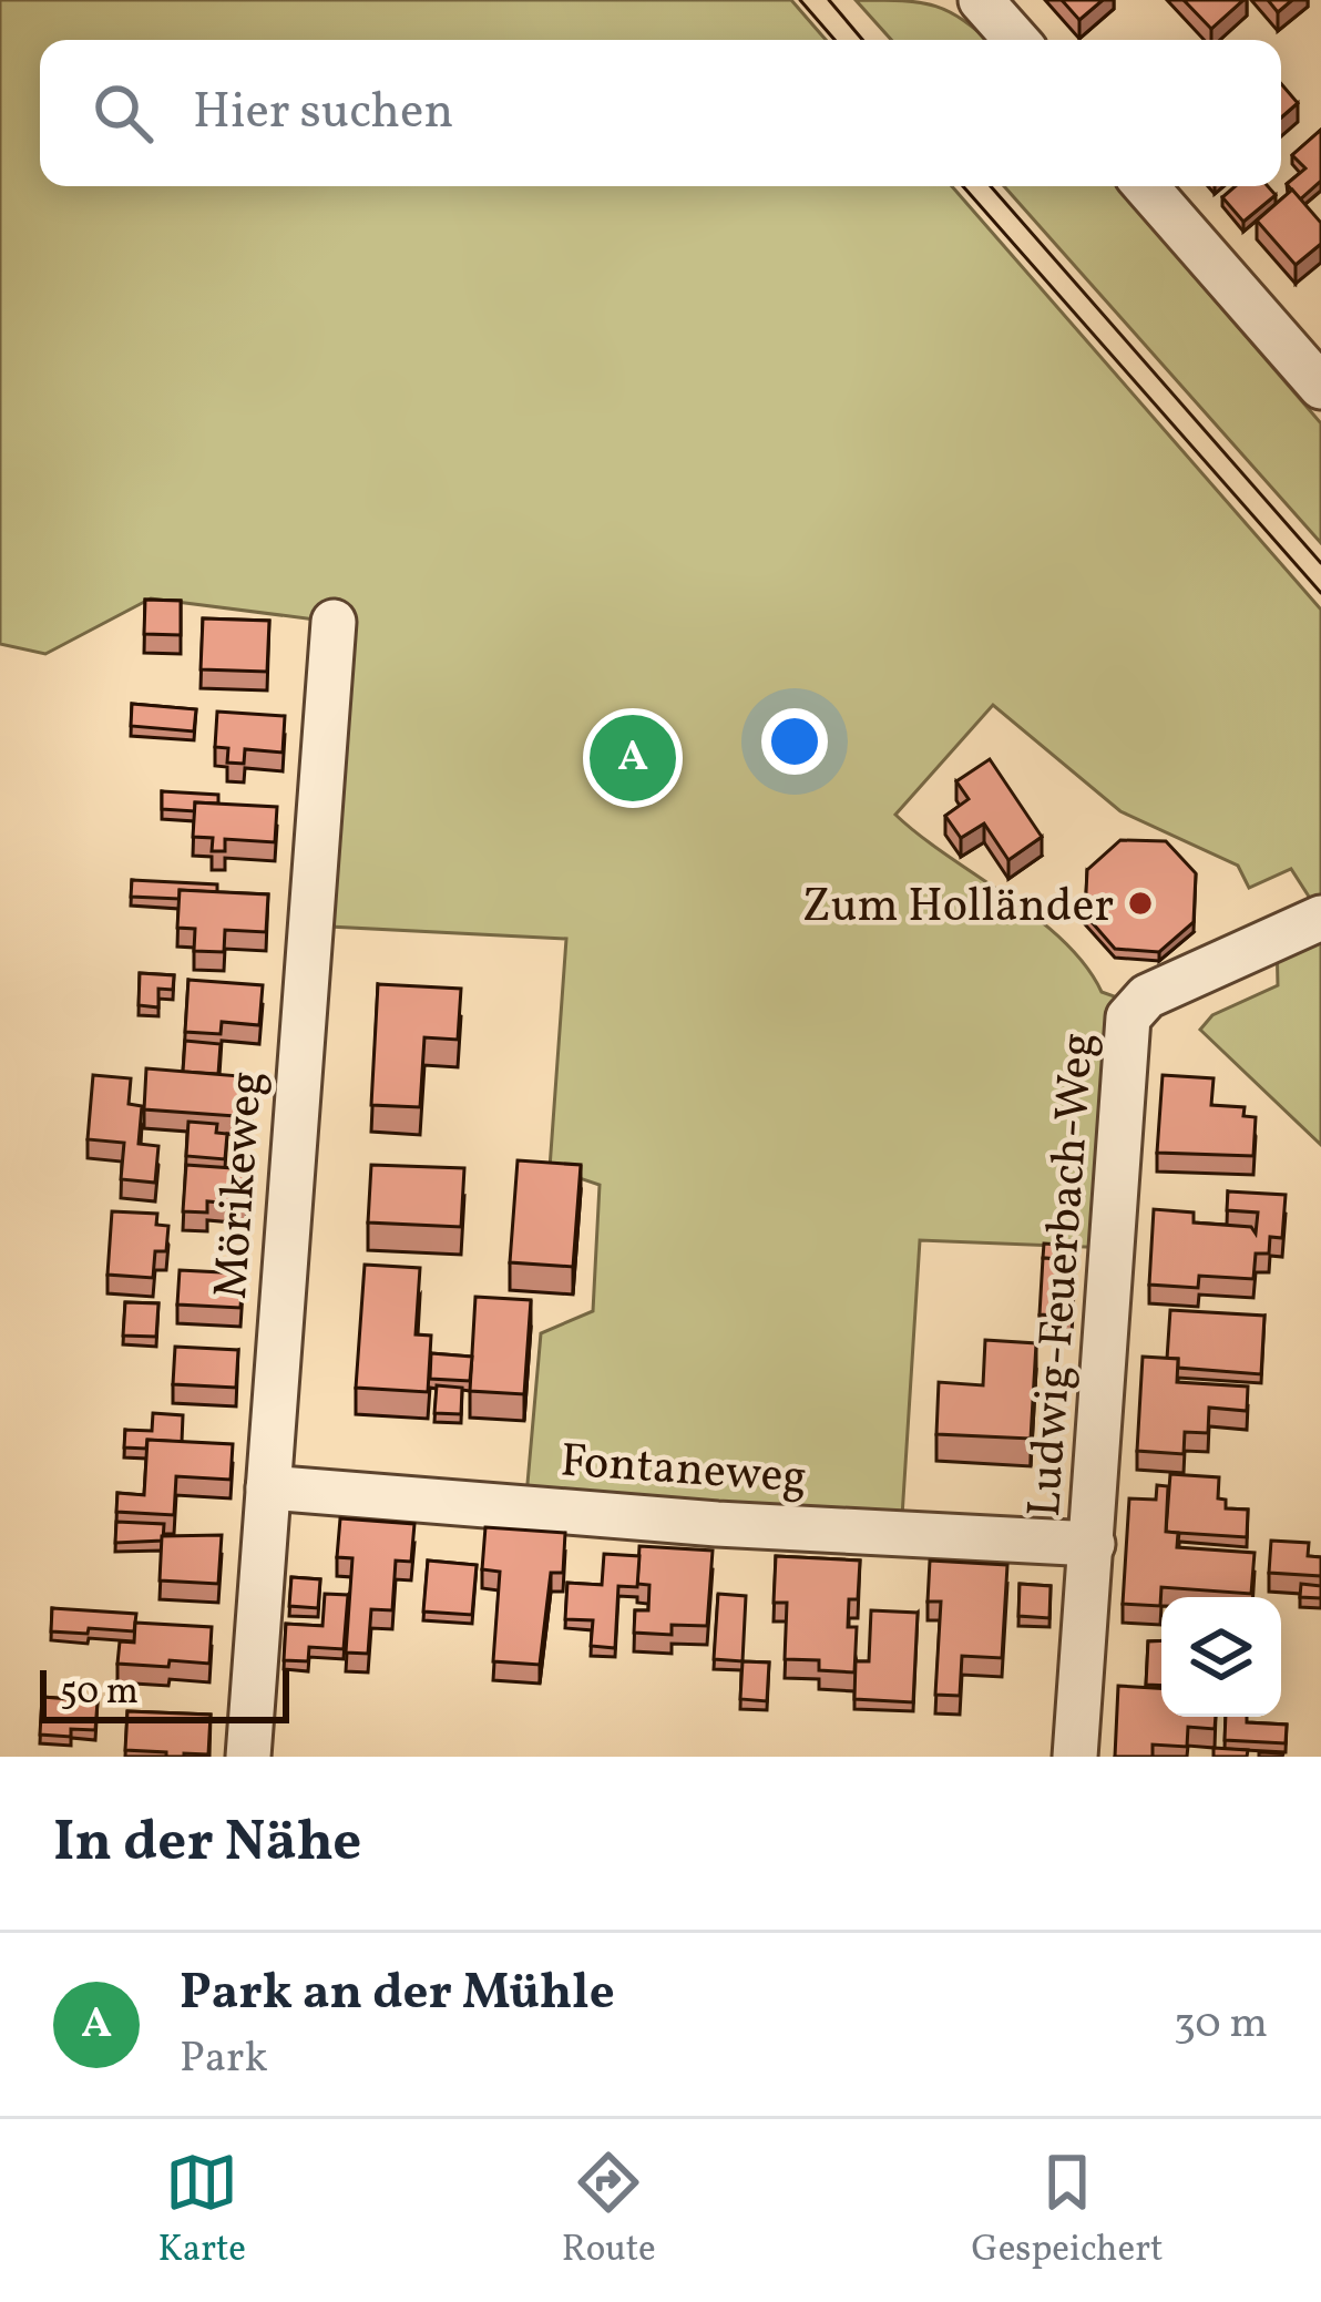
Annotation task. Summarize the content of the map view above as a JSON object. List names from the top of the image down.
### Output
{
  "streets": {
    "street": ["Mörikeweg", "Ludwig-Feuerbach-Weg", "Fontaneweg"]
  },
  "crossings": [
    ["Mörikeweg", "Fontaneweg"],
    ["Ludwig-Feuerbach-Weg", "Fontaneweg"]
  ],
  "places": ["Zum Holländer"],
  "scale_bar": "50 m",
  "page": {
    "search": "Hier suchen",
    "pins": "A",
    "scale": "50 m",
    "heading": "In der Nähe",
    "list": [
      {
        "mark": "A",
        "name": "Park an der Mühle",
        "note": "Park",
        "value": "30 m"
      }
    ],
    "nav": ["Karte", "Route", "Gespeichert"]
  }
}
